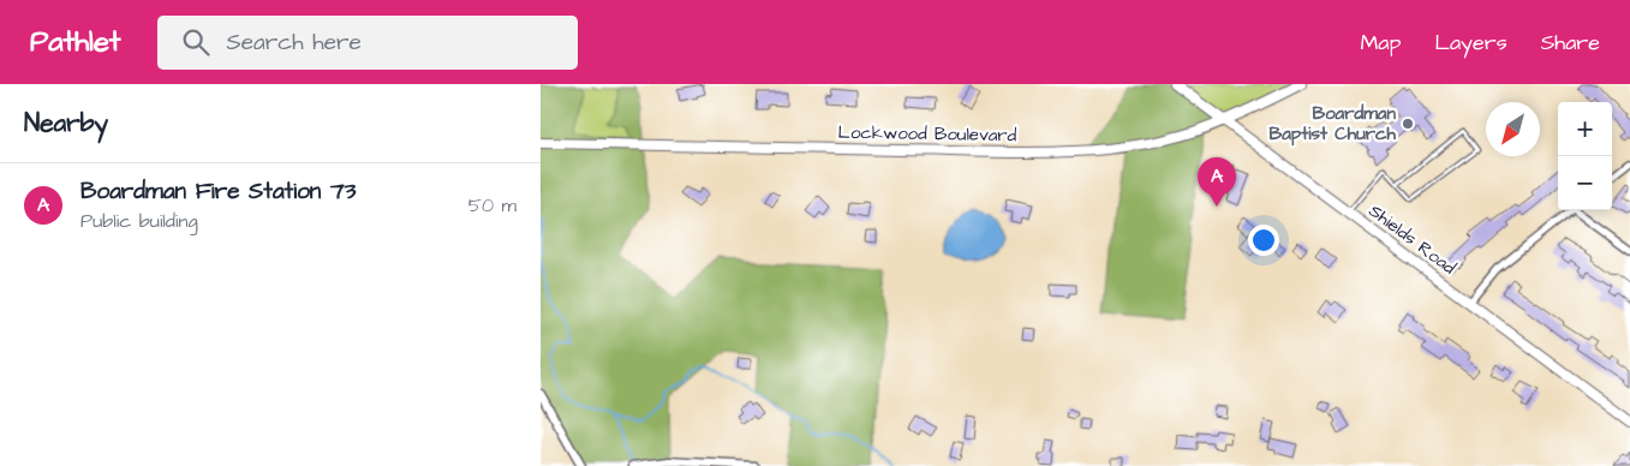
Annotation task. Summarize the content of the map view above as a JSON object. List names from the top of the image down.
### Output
{
  "streets": {
    "main road": ["Lockwood Boulevard", "Shields Road"]
  },
  "crossings": [
    ["Lockwood Boulevard", "Shields Road"]
  ],
  "places": ["Boardman Baptist Church"],
  "north": "bottom left",
  "page": {
    "header": "Pathlet",
    "search": "Search here",
    "nav": ["Map", "Layers", "Share"],
    "heading": "Nearby",
    "map_buttons": ["+", "−"],
    "pins": "A",
    "list": [
      {
        "mark": "A",
        "name": "Boardman Fire Station 73",
        "note": "Public building",
        "value": "50 m"
      }
    ]
  }
}
